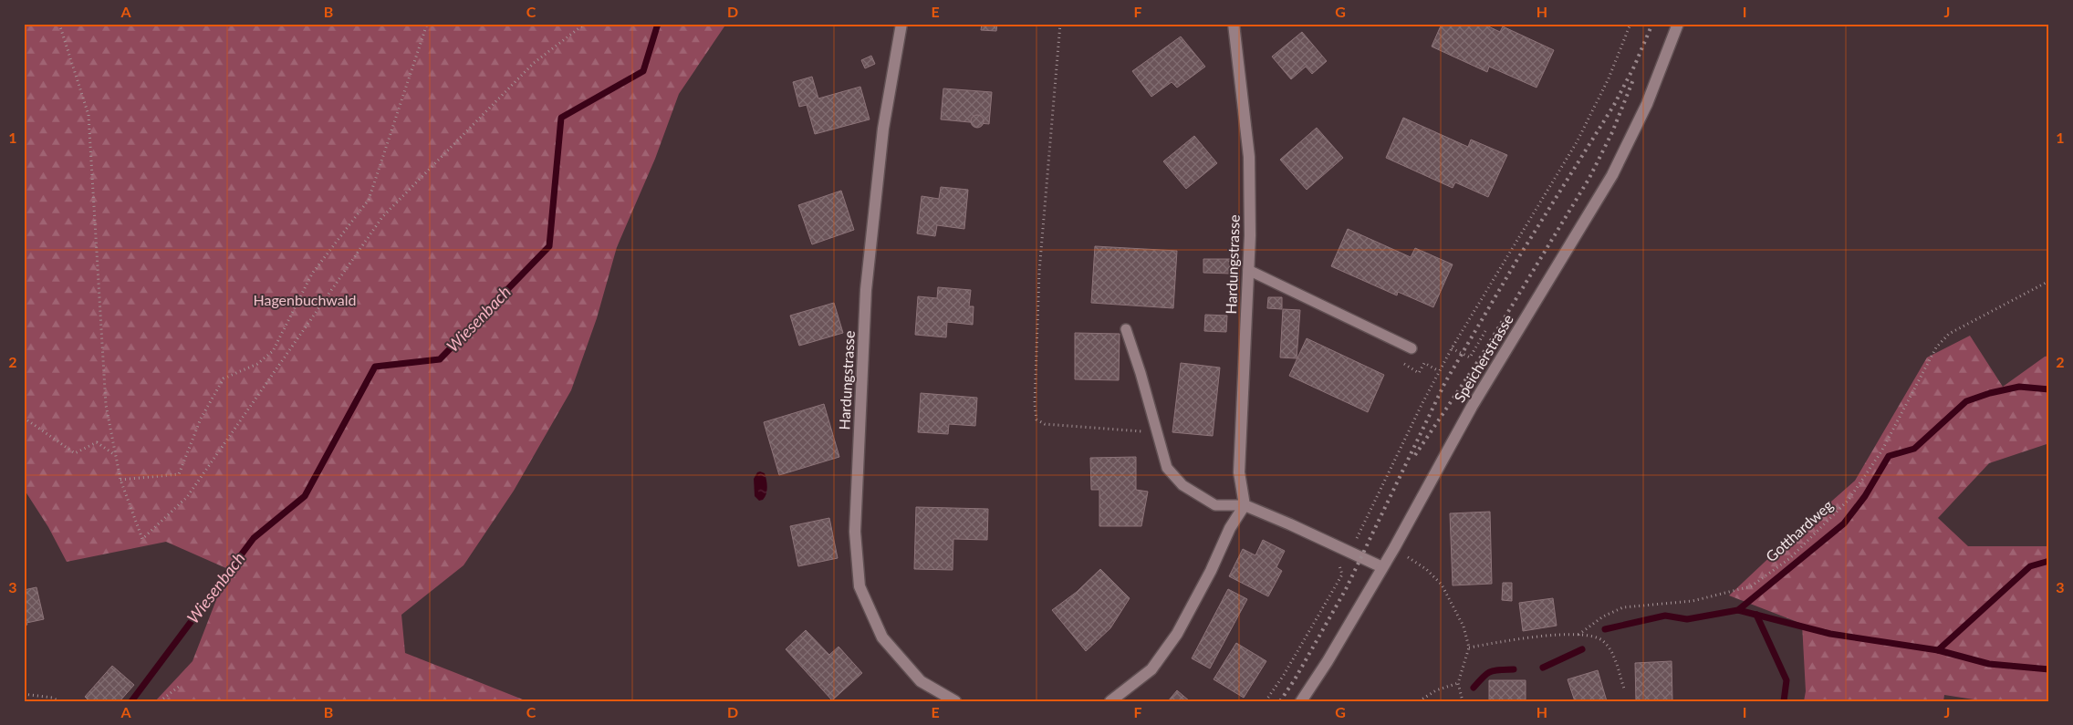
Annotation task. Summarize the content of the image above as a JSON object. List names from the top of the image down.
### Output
{
  "streets": {
    "street": ["Hardungstrasse", "Speicherstrasse"],
    "path": ["Gotthardweg"]
  },
  "water": ["Wiesenbach"],
  "parks": ["Hagenbuchwald"],
  "grid": {
    "columns": [
      "A",
      "B",
      "C",
      "D",
      "E",
      "F",
      "G",
      "H",
      "I",
      "J"
    ],
    "rows": ["1", "2", "3"]
  }
}
